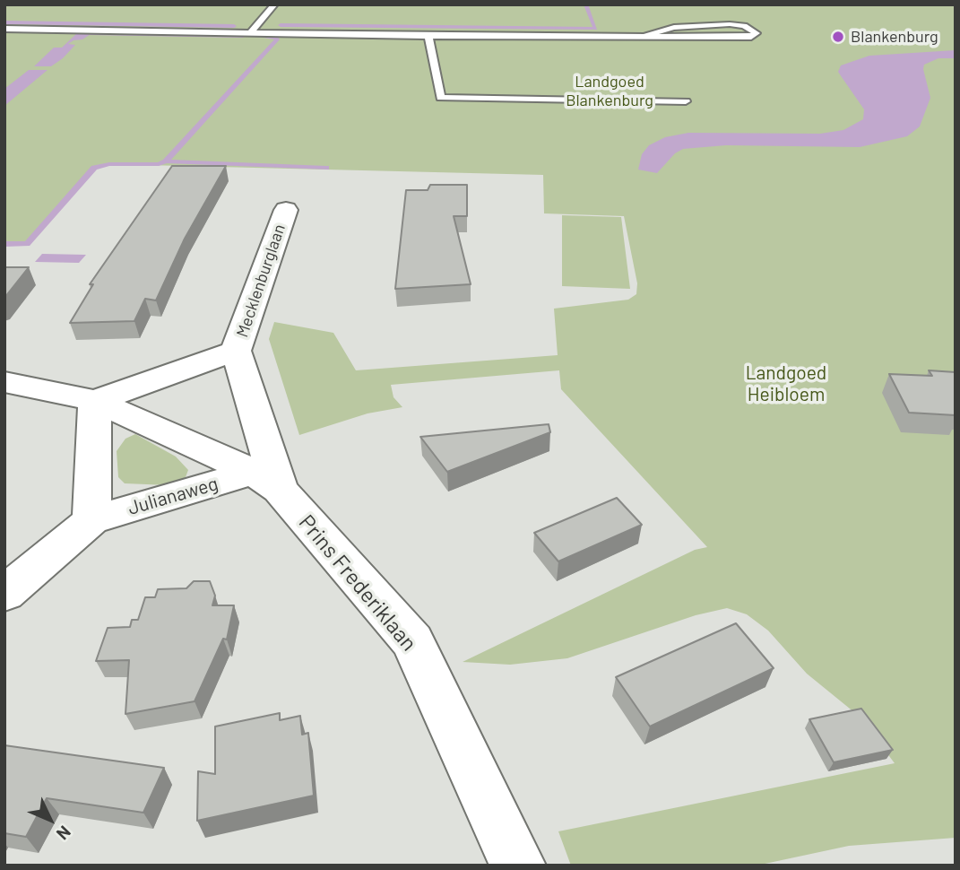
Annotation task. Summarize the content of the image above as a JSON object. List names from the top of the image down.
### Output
{
  "streets": {
    "street": ["Mecklenburglaan", "Julianaweg", "Prins Frederiklaan"]
  },
  "crossings": [
    ["Mecklenburglaan", "Julianaweg"],
    ["Mecklenburglaan", "Prins Frederiklaan"],
    ["Julianaweg", "Prins Frederiklaan"]
  ],
  "parks": ["Landgoed Blankenburg", "Landgoed Heibloem"],
  "places": ["Blankenburg"],
  "north": "bottom right"
}
